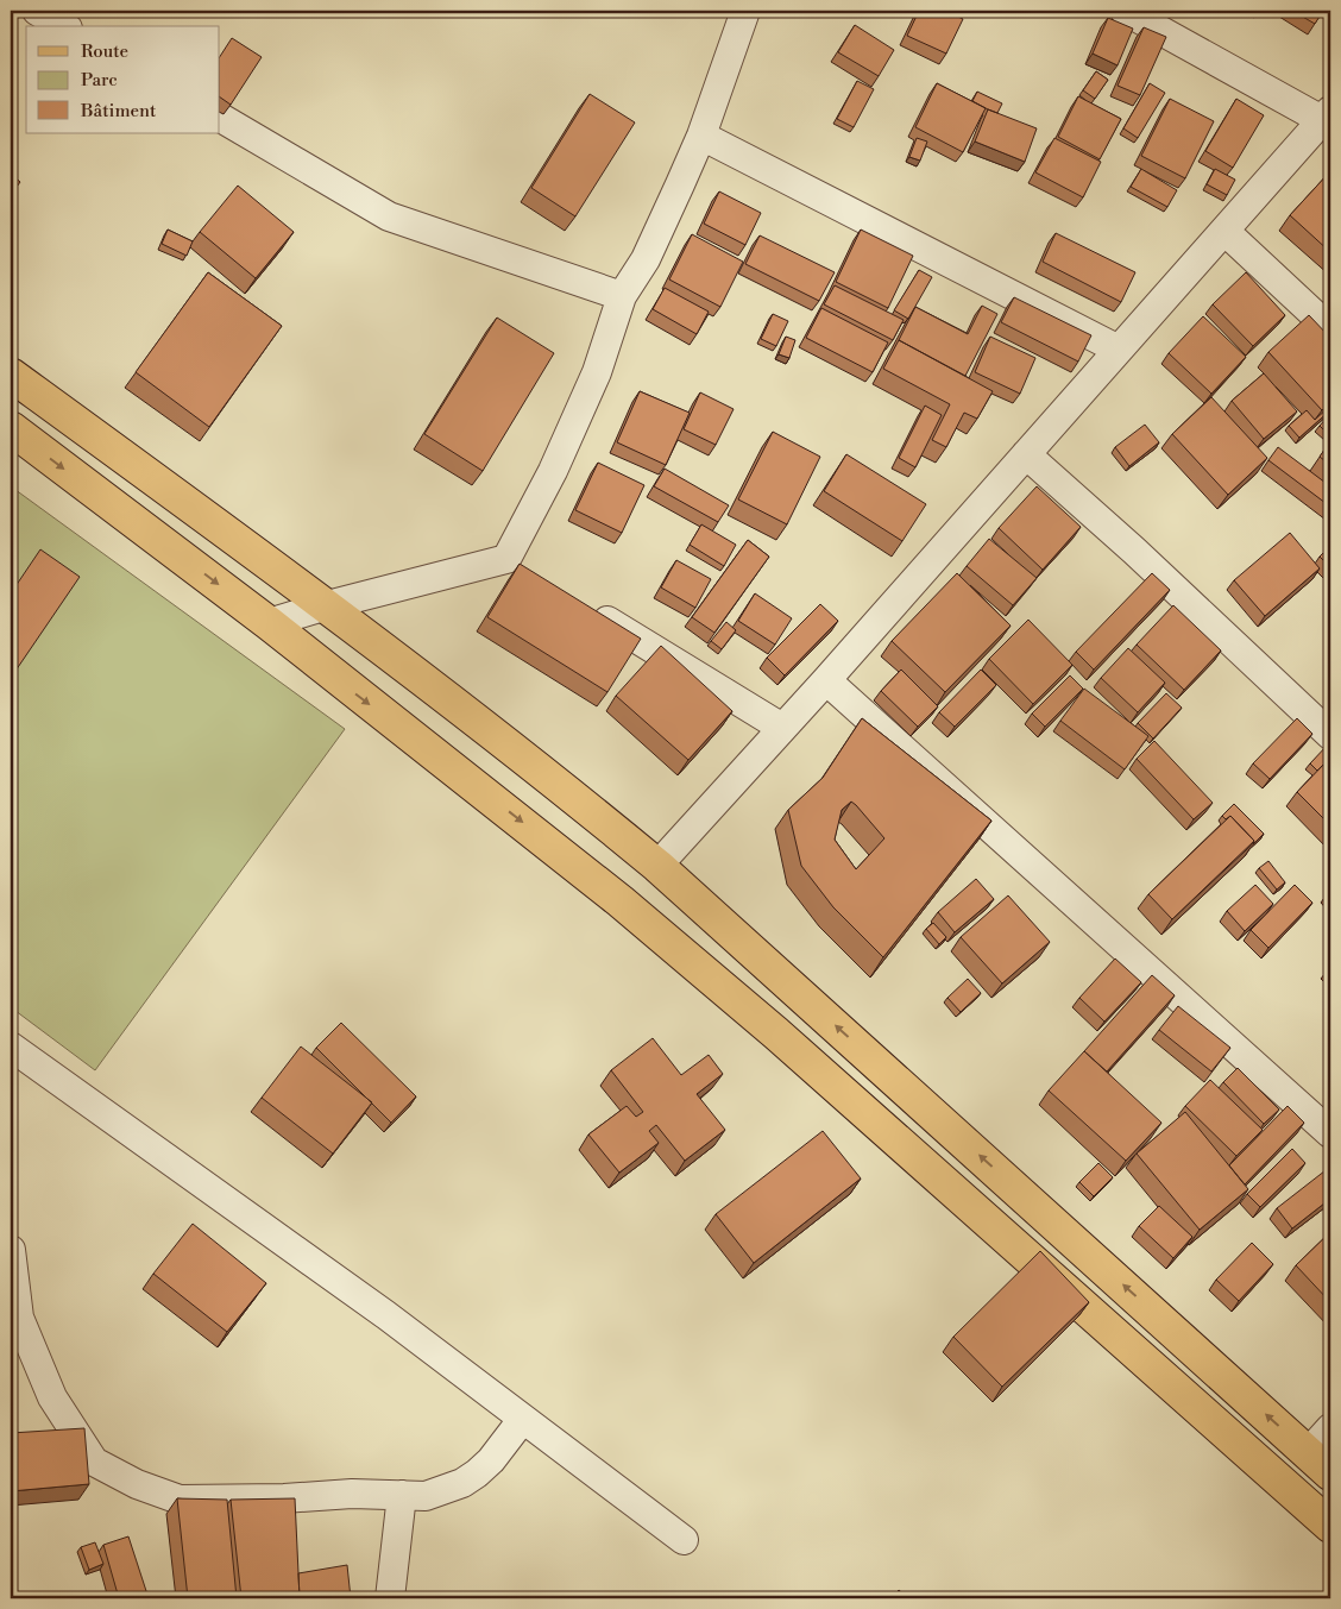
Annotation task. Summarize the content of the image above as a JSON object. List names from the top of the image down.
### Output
{
  "legend": ["Route", "Parc", "Bâtiment"]
}
